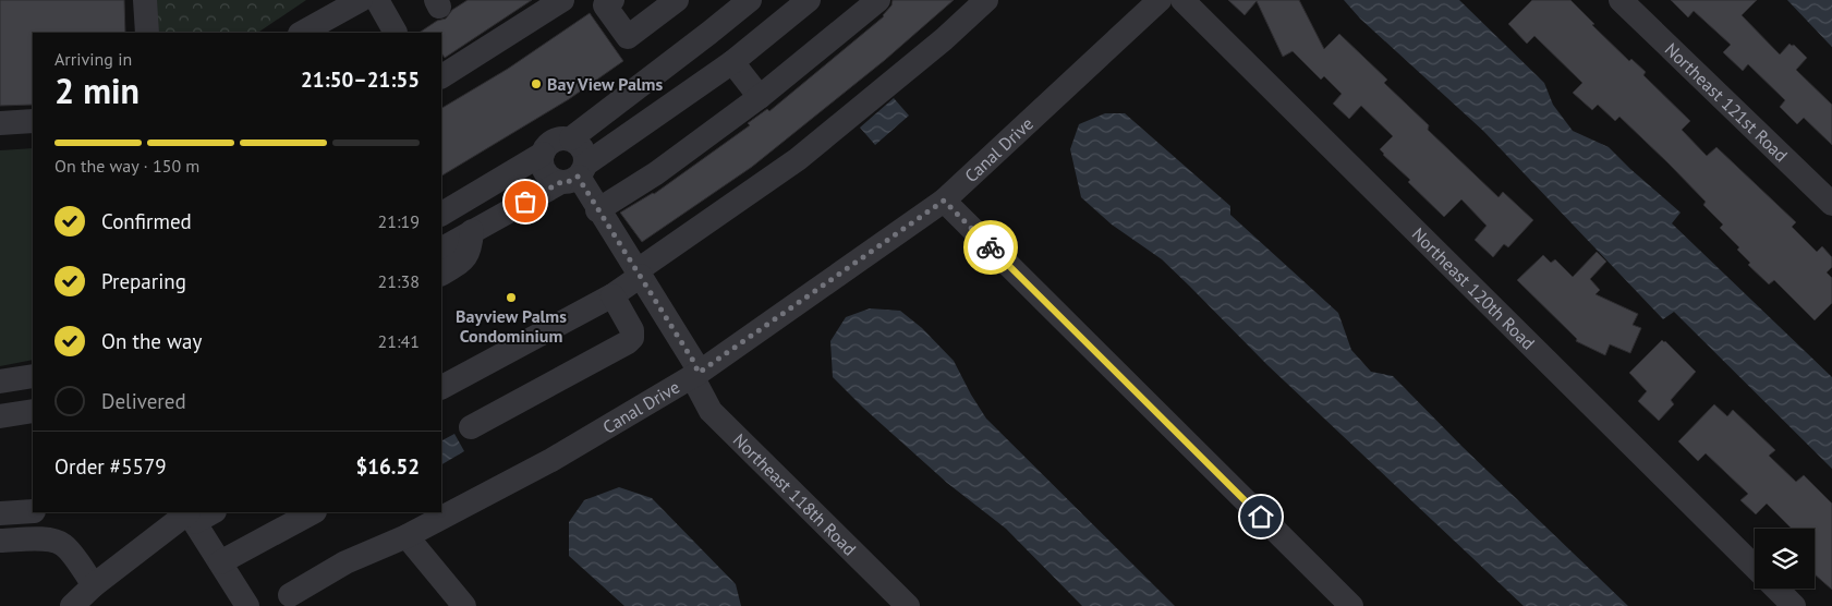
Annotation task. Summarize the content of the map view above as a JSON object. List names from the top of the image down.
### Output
{
  "streets": {
    "street": [
      "Northeast 121st Road",
      "Canal Drive",
      "Northeast 120th Road",
      "Northeast 118th Road"
    ]
  },
  "crossings": [
    ["Canal Drive", "Northeast 118th Road"]
  ],
  "places": ["Bay View Palms", "Bayview Palms Condominium"],
  "page": {
    "heading": ["2 min", "Arriving in", "21:50–21:55"],
    "panel": ["Order #5579", "$16.52"],
    "bar": "On the way · 150 m",
    "list": [
      ["Confirmed", "21:19"],
      ["Preparing", "21:38"],
      ["On the way", "21:41"],
      "Delivered"
    ]
  }
}
